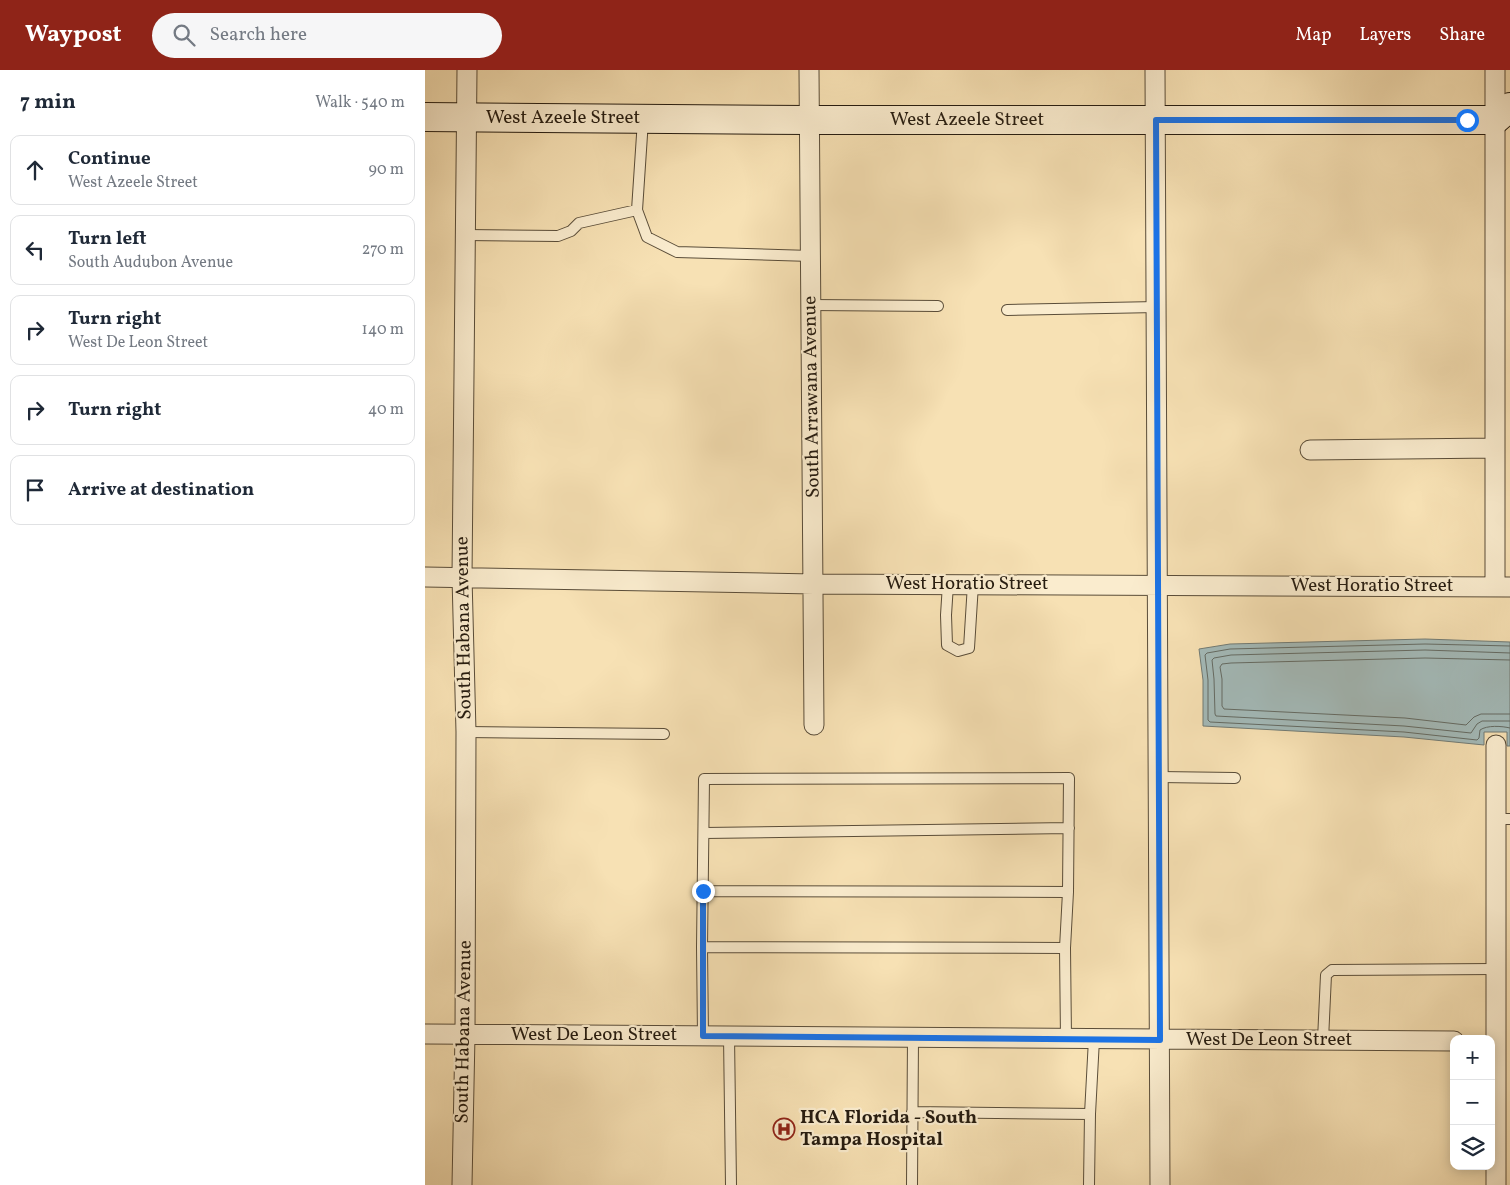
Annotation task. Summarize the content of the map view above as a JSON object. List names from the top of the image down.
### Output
{
  "streets": {
    "main road": ["West Azeele Street"],
    "street": [
      "South Arrawana Avenue",
      "West Horatio Street",
      "South Habana Avenue",
      "West De Leon Street"
    ]
  },
  "crossings": [
    ["West Azeele Street", "South Arrawana Avenue"],
    ["West Azeele Street", "South Habana Avenue"],
    ["South Arrawana Avenue", "West Horatio Street"],
    ["West Horatio Street", "South Habana Avenue"],
    ["South Habana Avenue", "West De Leon Street"]
  ],
  "places": {
    "hospital": ["HCA Florida - South Tampa Hospital"]
  },
  "page": {
    "header": "Waypost",
    "search": "Search here",
    "nav": ["Map", "Layers", "Share"],
    "heading": ["7 min", "Walk · 540 m"],
    "list": [
      ["Continue", "West Azeele Street", "90 m"],
      ["Turn left", "South Audubon Avenue", "270 m"],
      ["Turn right", "West De Leon Street", "140 m"],
      ["Turn right", "40 m"],
      "Arrive at destination"
    ],
    "map_buttons": ["+", "−"]
  }
}
